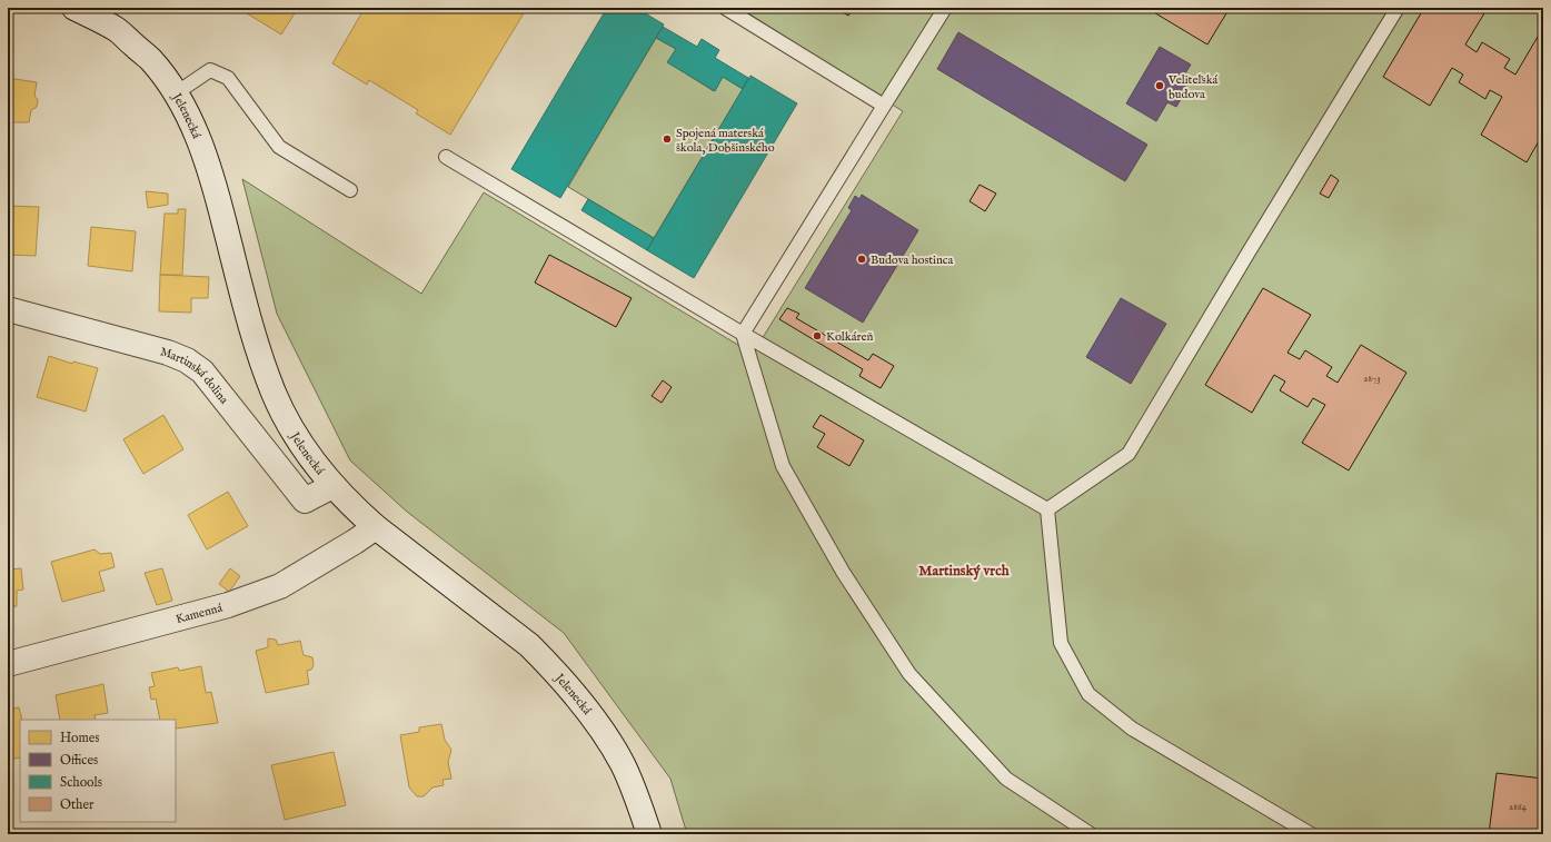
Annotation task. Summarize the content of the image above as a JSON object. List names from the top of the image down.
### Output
{
  "streets": {
    "street": ["Jelenecká", "Martinská dolina", "Kamenná"]
  },
  "crossings": [
    ["Jelenecká", "Martinská dolina"],
    ["Jelenecká", "Kamenná"]
  ],
  "districts": ["Martinský vrch"],
  "places": [
    "Veliteľská budova",
    "Spojená materská škola, Dobšinského",
    "Budova hostinca",
    "Kolkáreň"
  ],
  "house_numbers": ["2873", "2864"],
  "legend": [
    "Homes",
    "Offices",
    "Schools",
    "Other"
  ]
}
